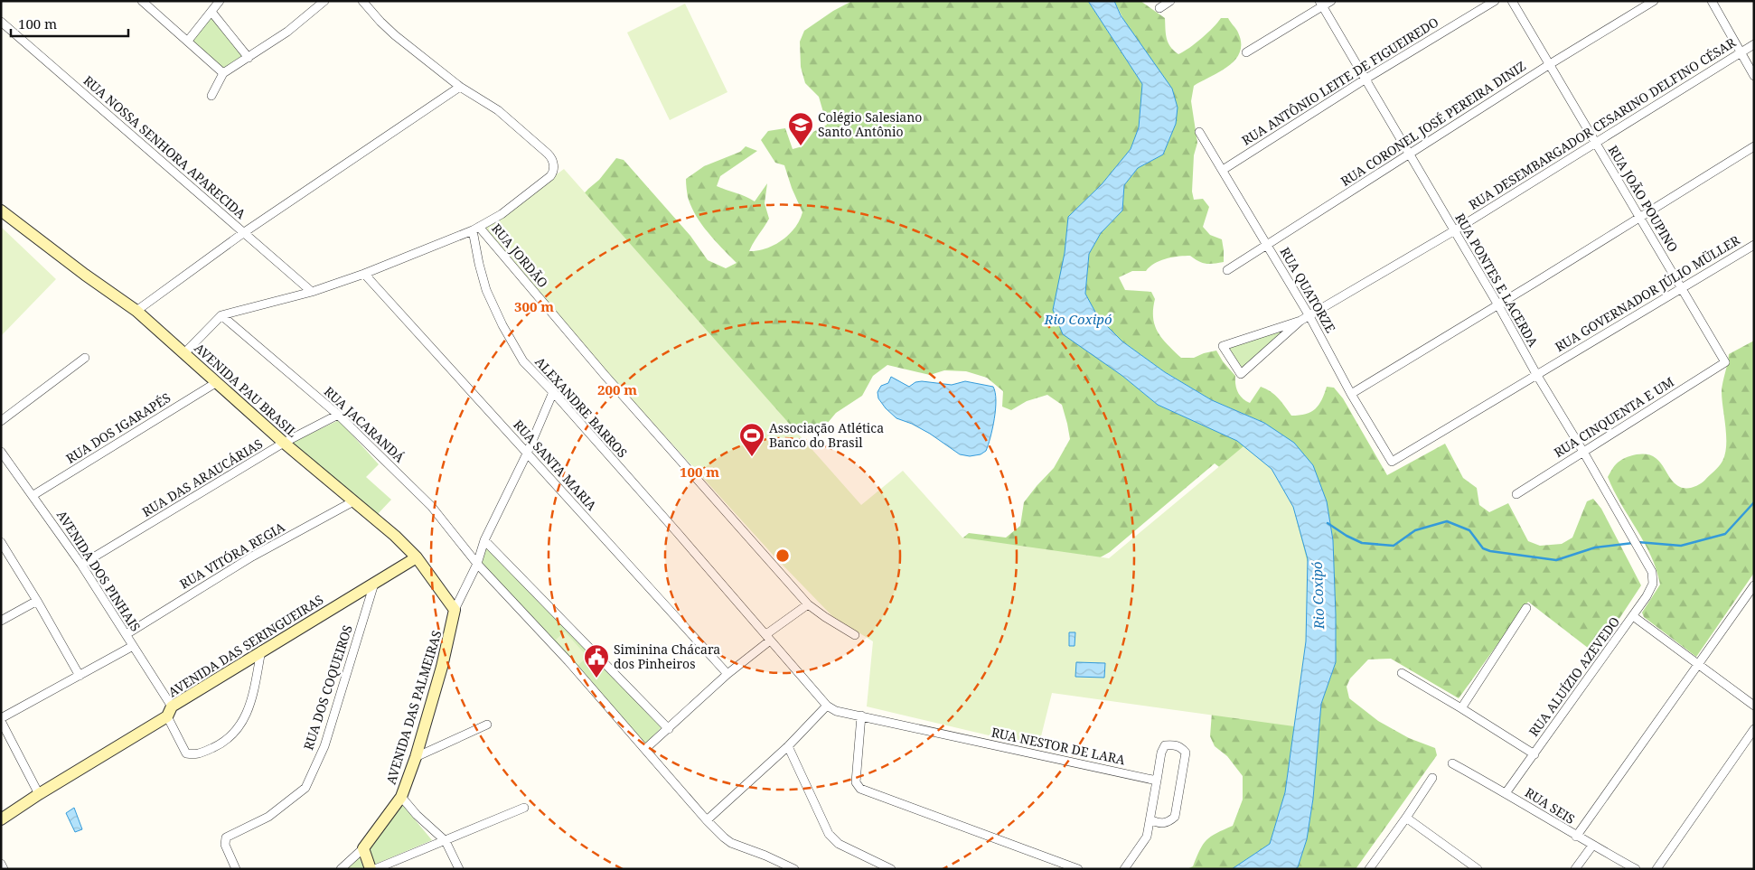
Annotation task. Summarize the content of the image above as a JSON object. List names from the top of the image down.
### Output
{
  "streets": {
    "street": [
      "RUA ANTÔNIO LEITE DE FIGUEIREDO",
      "RUA CORONEL JOSÉ PEREIRA DINIZ",
      "RUA DESEMBARGADOR CESARINO DELFINO CÉSAR",
      "RUA NOSSA SENHORA APARECIDA",
      "RUA JOÃO POUPINO",
      "RUA JORDÃO",
      "RUA PONTES E LACERDA",
      "RUA QUATORZE",
      "RUA GOVERNADOR JÚLIO MÜLLER",
      "AVENIDA PAU BRASIL",
      "ALEXANDRE BARROS",
      "RUA CINQUENTA E UM",
      "RUA JACARANDÁ",
      "RUA DOS IGARAPÉS",
      "RUA SANTA MARIA",
      "RUA DAS ARAUCÁRIAS",
      "RUA VITÓRA REGIA",
      "AVENIDA DOS PINHAIS",
      "AVENIDA DAS SERINGUEIRAS",
      "RUA ALUÍZIO AZEVEDO",
      "RUA DOS COQUEIROS",
      "AVENIDA DAS PALMEIRAS",
      "RUA NESTOR DE LARA",
      "RUA SEIS"
    ]
  },
  "crossings": [
    ["RUA ANTÔNIO LEITE DE FIGUEIREDO", "RUA PONTES E LACERDA"],
    ["RUA ANTÔNIO LEITE DE FIGUEIREDO", "RUA QUATORZE"],
    ["RUA CORONEL JOSÉ PEREIRA DINIZ", "RUA JOÃO POUPINO"],
    ["RUA CORONEL JOSÉ PEREIRA DINIZ", "RUA PONTES E LACERDA"],
    ["RUA CORONEL JOSÉ PEREIRA DINIZ", "RUA QUATORZE"],
    ["RUA DESEMBARGADOR CESARINO DELFINO CÉSAR", "RUA JOÃO POUPINO"],
    ["RUA DESEMBARGADOR CESARINO DELFINO CÉSAR", "RUA PONTES E LACERDA"],
    ["RUA DESEMBARGADOR CESARINO DELFINO CÉSAR", "RUA QUATORZE"],
    ["RUA JOÃO POUPINO", "RUA GOVERNADOR JÚLIO MÜLLER"],
    ["RUA JOÃO POUPINO", "RUA CINQUENTA E UM"],
    ["RUA JORDÃO", "ALEXANDRE BARROS"],
    ["RUA PONTES E LACERDA", "RUA GOVERNADOR JÚLIO MÜLLER"],
    ["RUA PONTES E LACERDA", "RUA CINQUENTA E UM"],
    ["RUA PONTES E LACERDA", "RUA ALUÍZIO AZEVEDO"],
    ["RUA QUATORZE", "RUA GOVERNADOR JÚLIO MÜLLER"],
    ["AVENIDA PAU BRASIL", "RUA DOS IGARAPÉS"],
    ["AVENIDA PAU BRASIL", "RUA DAS ARAUCÁRIAS"],
    ["AVENIDA PAU BRASIL", "RUA VITÓRA REGIA"],
    ["AVENIDA PAU BRASIL", "AVENIDA DAS SERINGUEIRAS"],
    ["AVENIDA PAU BRASIL", "AVENIDA DAS PALMEIRAS"],
    ["ALEXANDRE BARROS", "AVENIDA DAS PALMEIRAS"],
    ["ALEXANDRE BARROS", "RUA NESTOR DE LARA"],
    ["RUA JACARANDÁ", "RUA DAS ARAUCÁRIAS"],
    ["RUA JACARANDÁ", "AVENIDA DAS PALMEIRAS"],
    ["RUA DOS IGARAPÉS", "AVENIDA DOS PINHAIS"],
    ["RUA SANTA MARIA", "AVENIDA DAS PALMEIRAS"],
    ["RUA DAS ARAUCÁRIAS", "AVENIDA DOS PINHAIS"],
    ["RUA VITÓRA REGIA", "AVENIDA DOS PINHAIS"],
    ["AVENIDA DOS PINHAIS", "AVENIDA DAS SERINGUEIRAS"],
    ["AVENIDA DAS SERINGUEIRAS", "RUA DOS COQUEIROS"],
    ["RUA ALUÍZIO AZEVEDO", "RUA SEIS"]
  ],
  "water": ["Rio Coxipó"],
  "places": {
    "school or university": ["Colégio Salesiano Santo Antônio"],
    "sports": ["Associação Atlética Banco do Brasil"],
    "public building": ["Siminina Chácara dos Pinheiros"]
  },
  "scale_bar": "100 m",
  "rings": ["300 m", "200 m", "100 m"]
}
